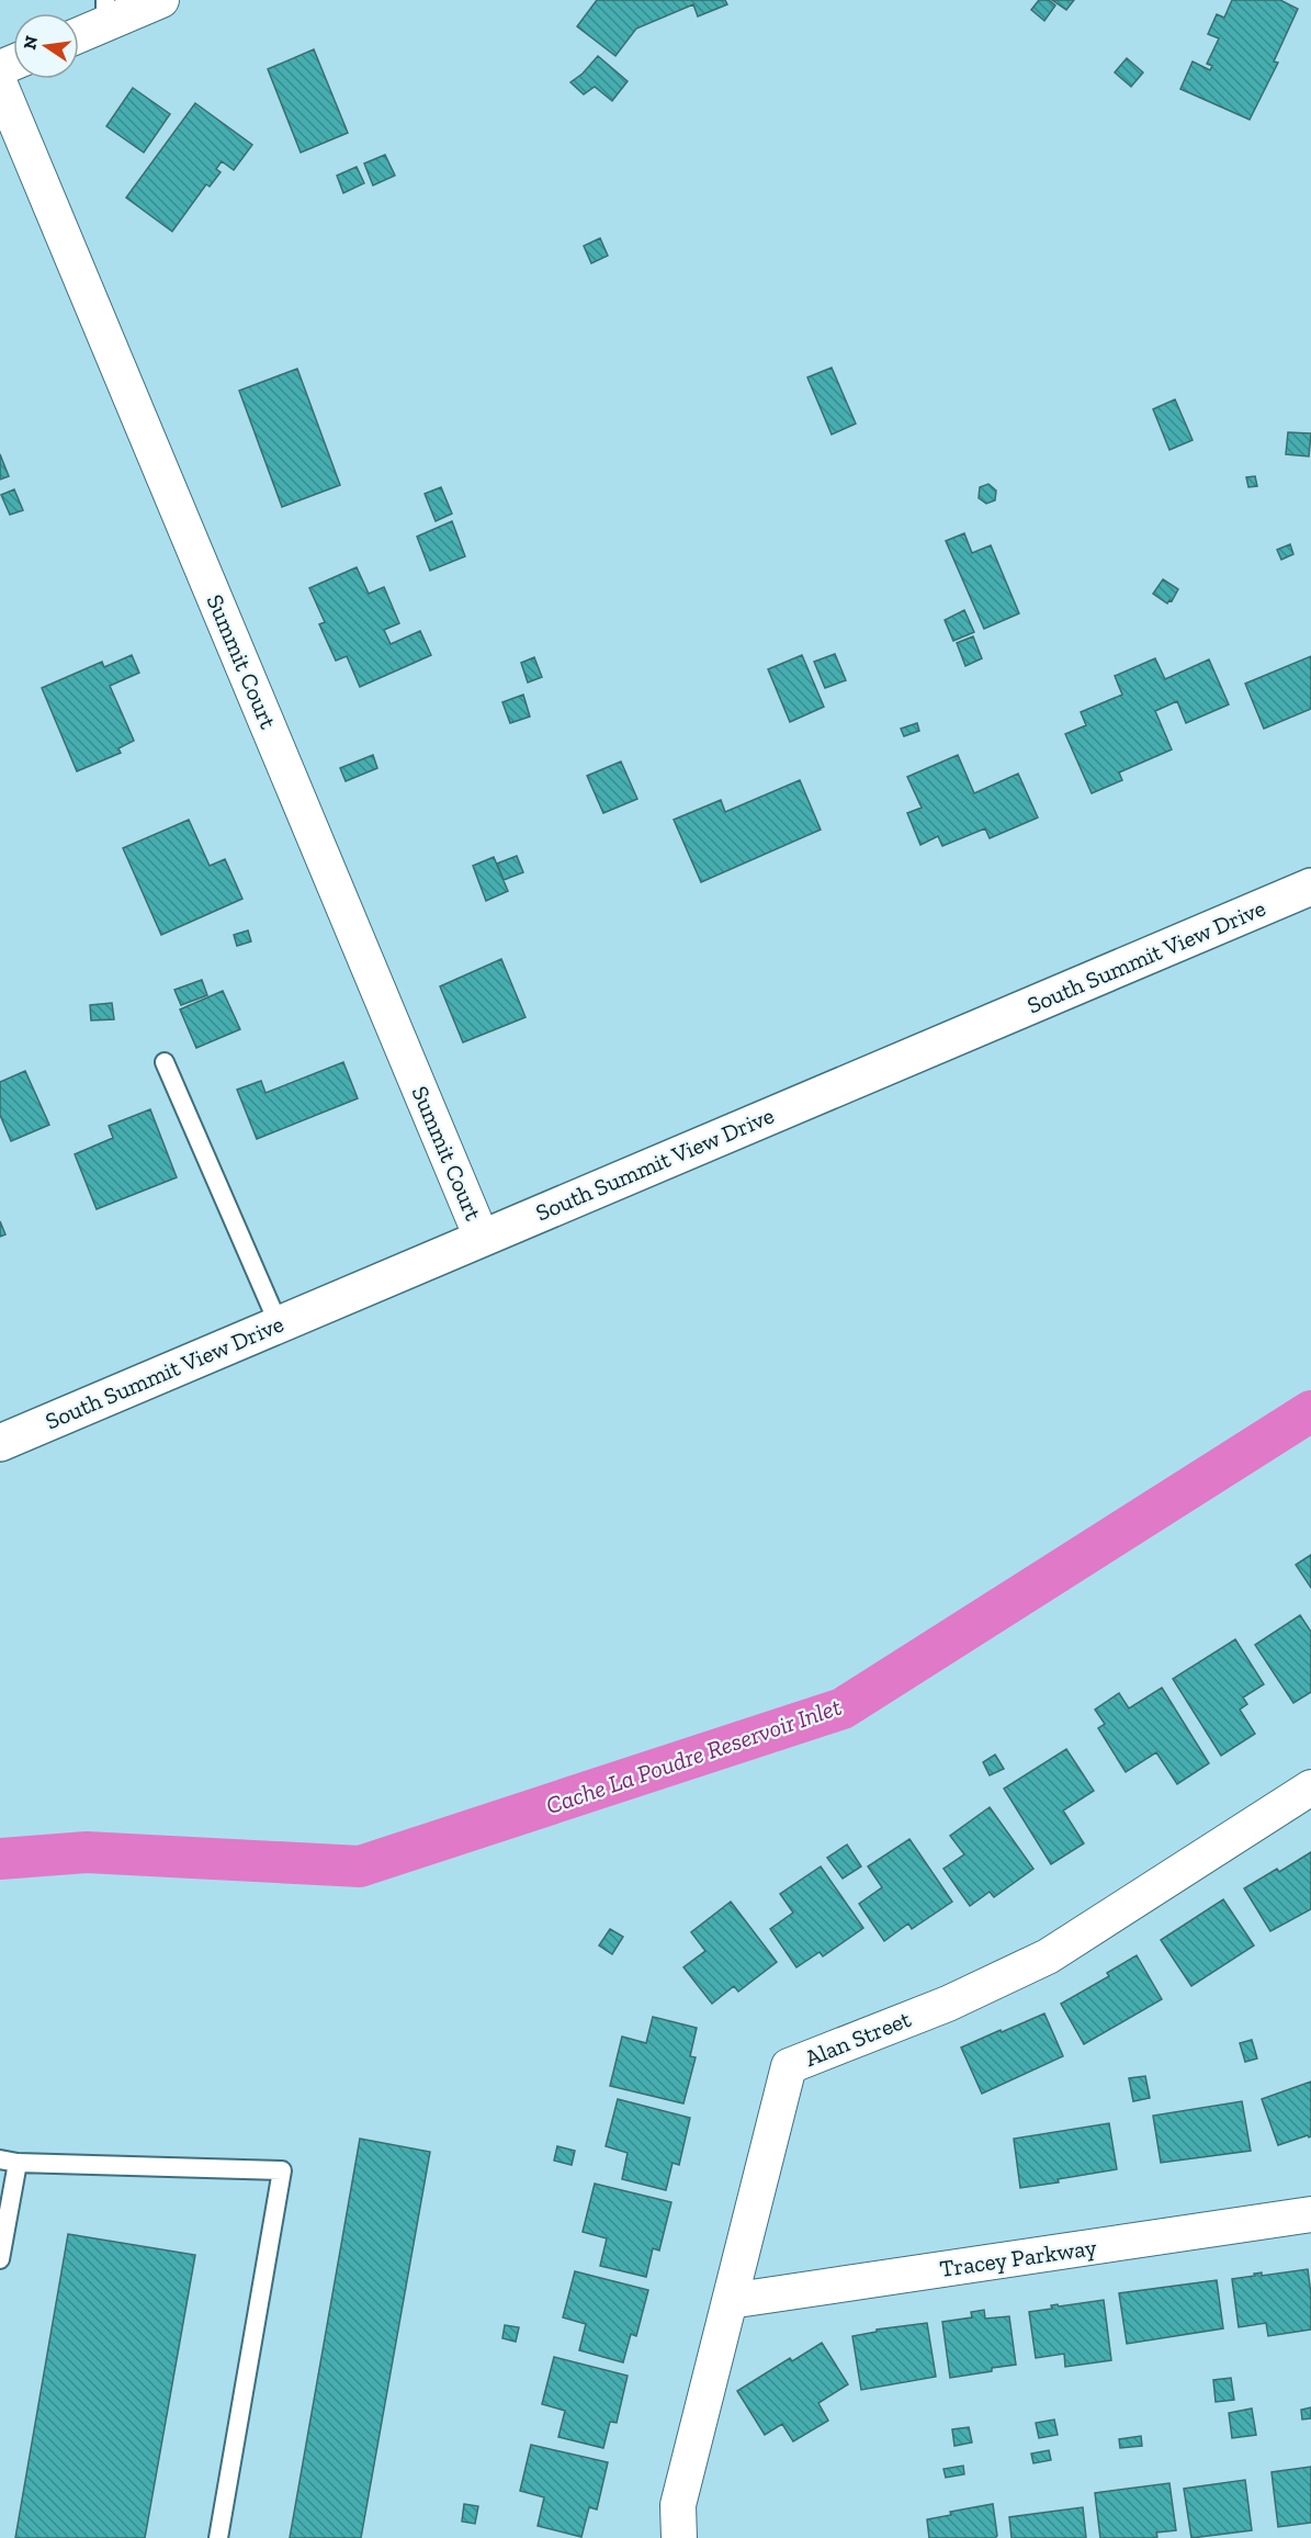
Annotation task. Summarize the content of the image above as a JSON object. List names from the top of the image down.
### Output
{
  "streets": {
    "street": [
      "Summit Court",
      "South Summit View Drive",
      "Alan Street",
      "Tracey Parkway"
    ]
  },
  "crossings": [
    ["Summit Court", "South Summit View Drive"],
    ["Alan Street", "Tracey Parkway"]
  ],
  "water": ["Cache La Poudre Reservoir Inlet"],
  "north": "left"
}
